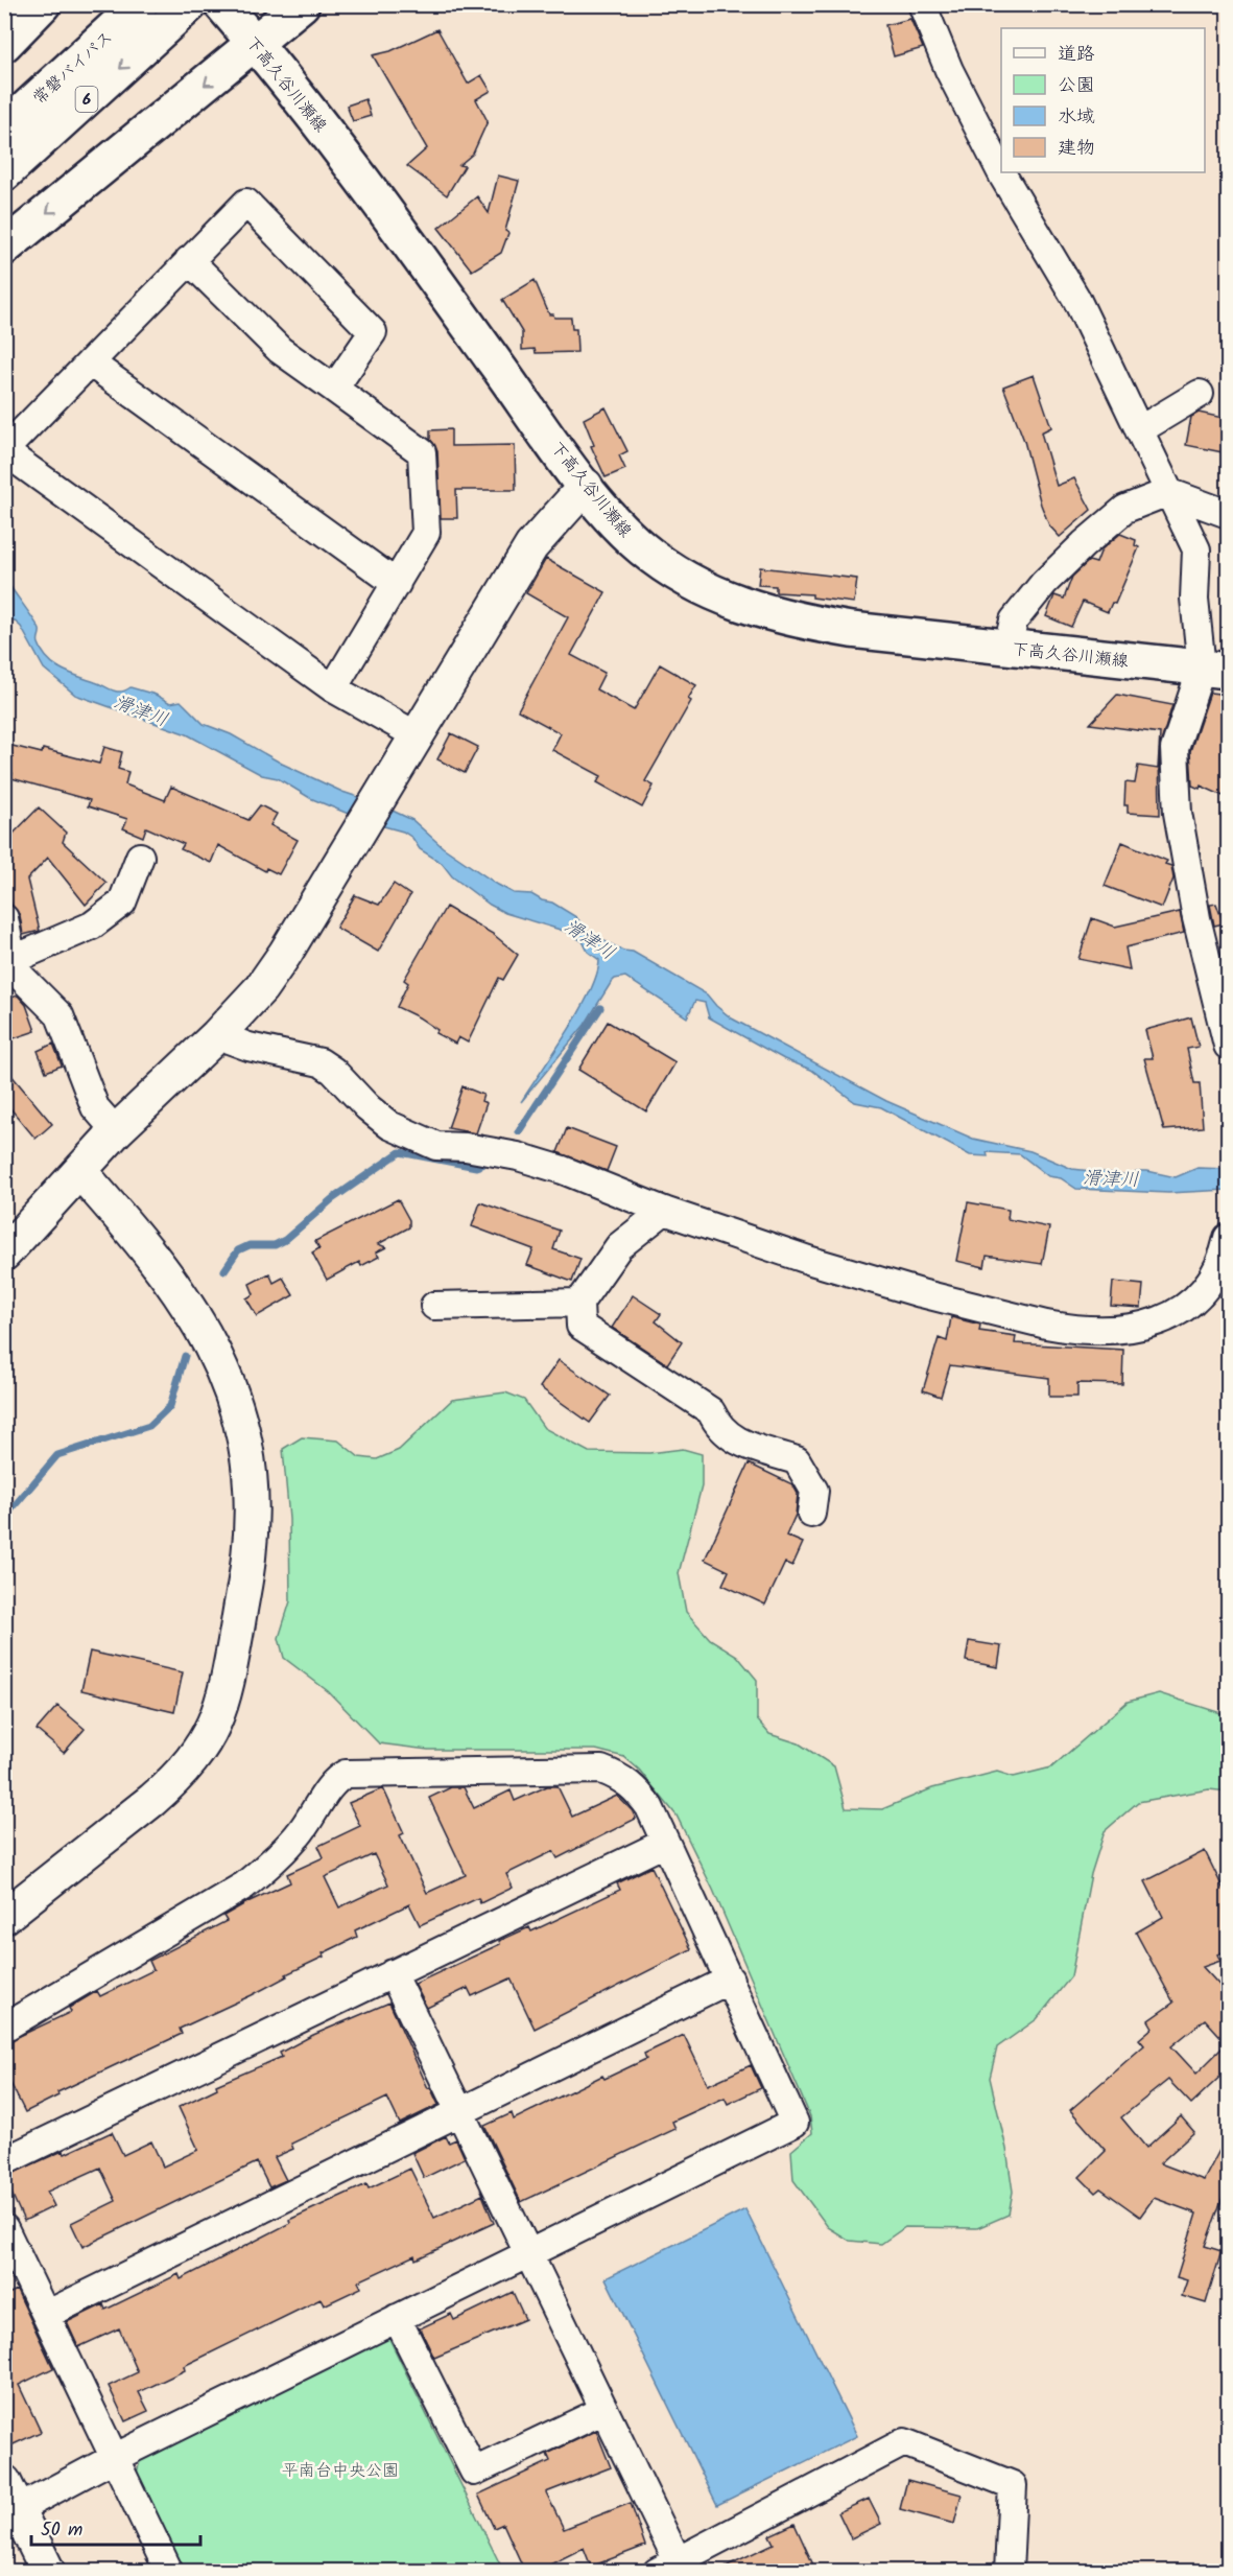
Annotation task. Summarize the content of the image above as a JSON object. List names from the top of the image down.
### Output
{
  "streets": {
    "main road": ["常磐バイパス", "下高久谷川瀬線", "6"]
  },
  "water": ["滑津川"],
  "parks": ["平南台中央公園"],
  "legend": [
    "道路",
    "公園",
    "水域",
    "建物"
  ],
  "scale_bar": "50 m"
}
